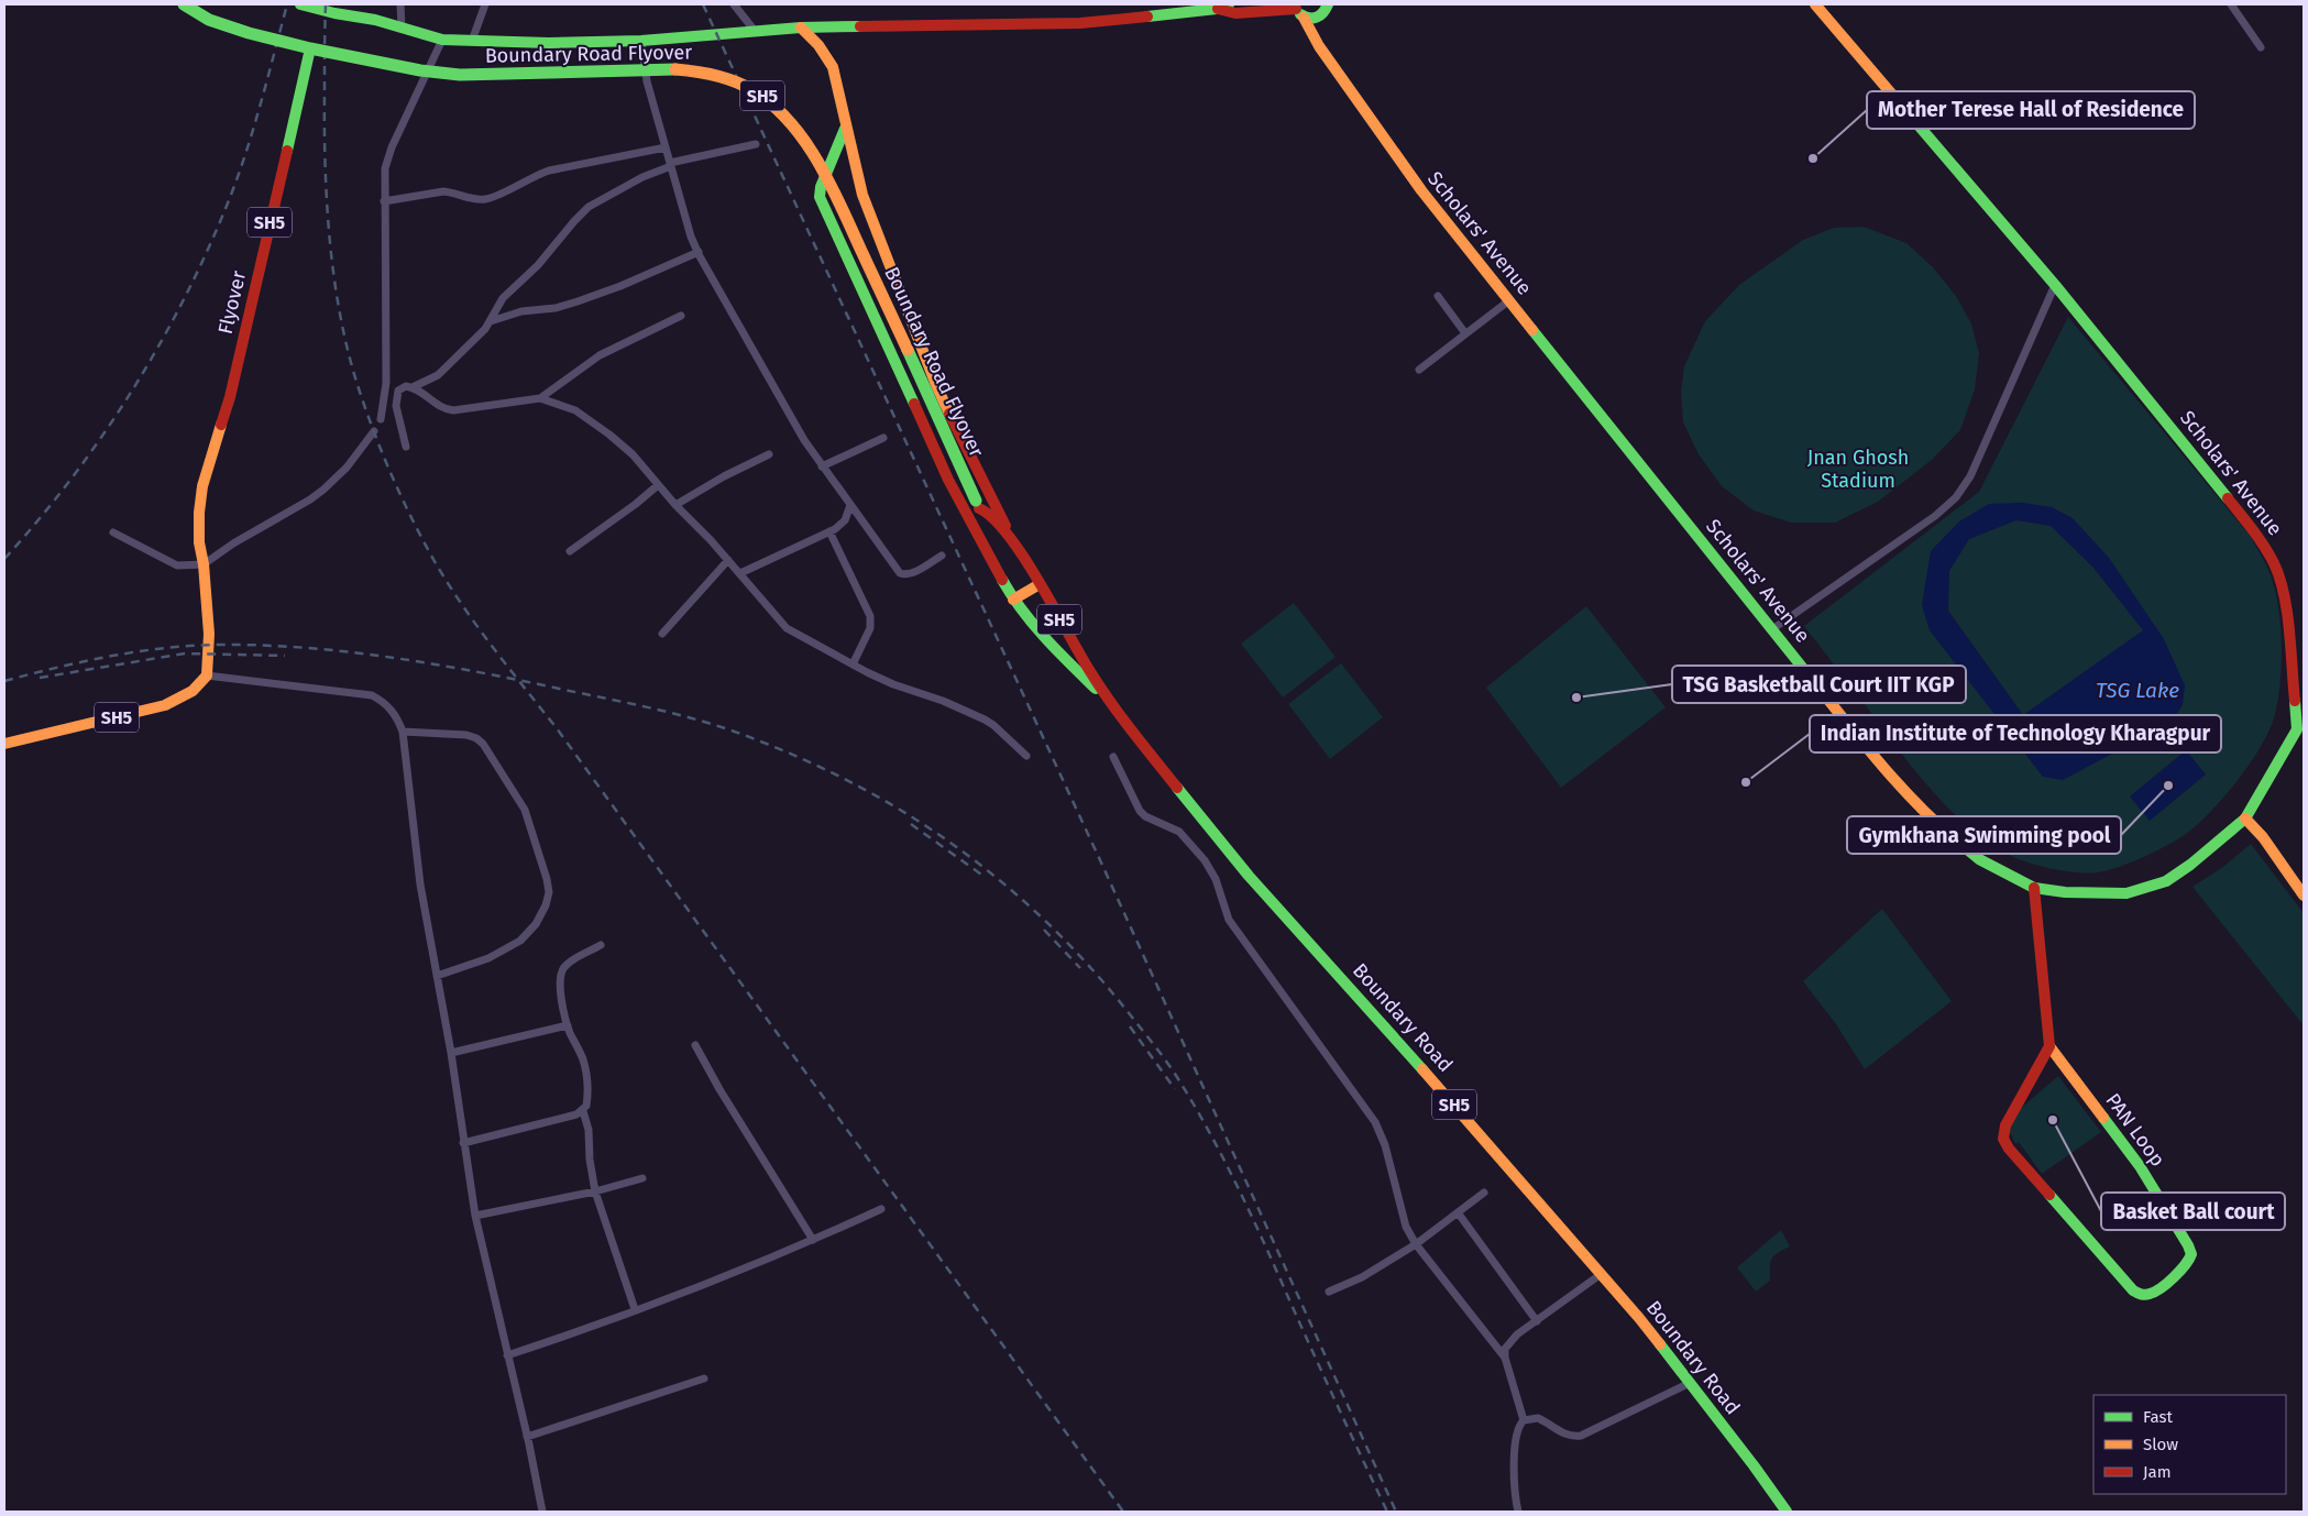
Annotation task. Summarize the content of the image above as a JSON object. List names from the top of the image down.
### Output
{
  "streets": {
    "main road": [
      "Boundary Road Flyover",
      "SH5",
      "Scholars' Avenue",
      "Flyover",
      "Boundary Road",
      "PAN Loop"
    ]
  },
  "crossings": [
    ["Boundary Road Flyover", "Flyover"],
    ["Boundary Road Flyover", "Boundary Road"],
    ["SH5", "Flyover"]
  ],
  "water": ["TSG Lake"],
  "parks": ["Jnan Ghosh Stadium"],
  "places": [
    "Mother Terese Hall of Residence",
    "TSG Basketball Court IIT KGP",
    "Indian Institute of Technology Kharagpur",
    "Gymkhana Swimming pool",
    "Basket Ball court"
  ],
  "legend": ["Fast", "Slow", "Jam"]
}
